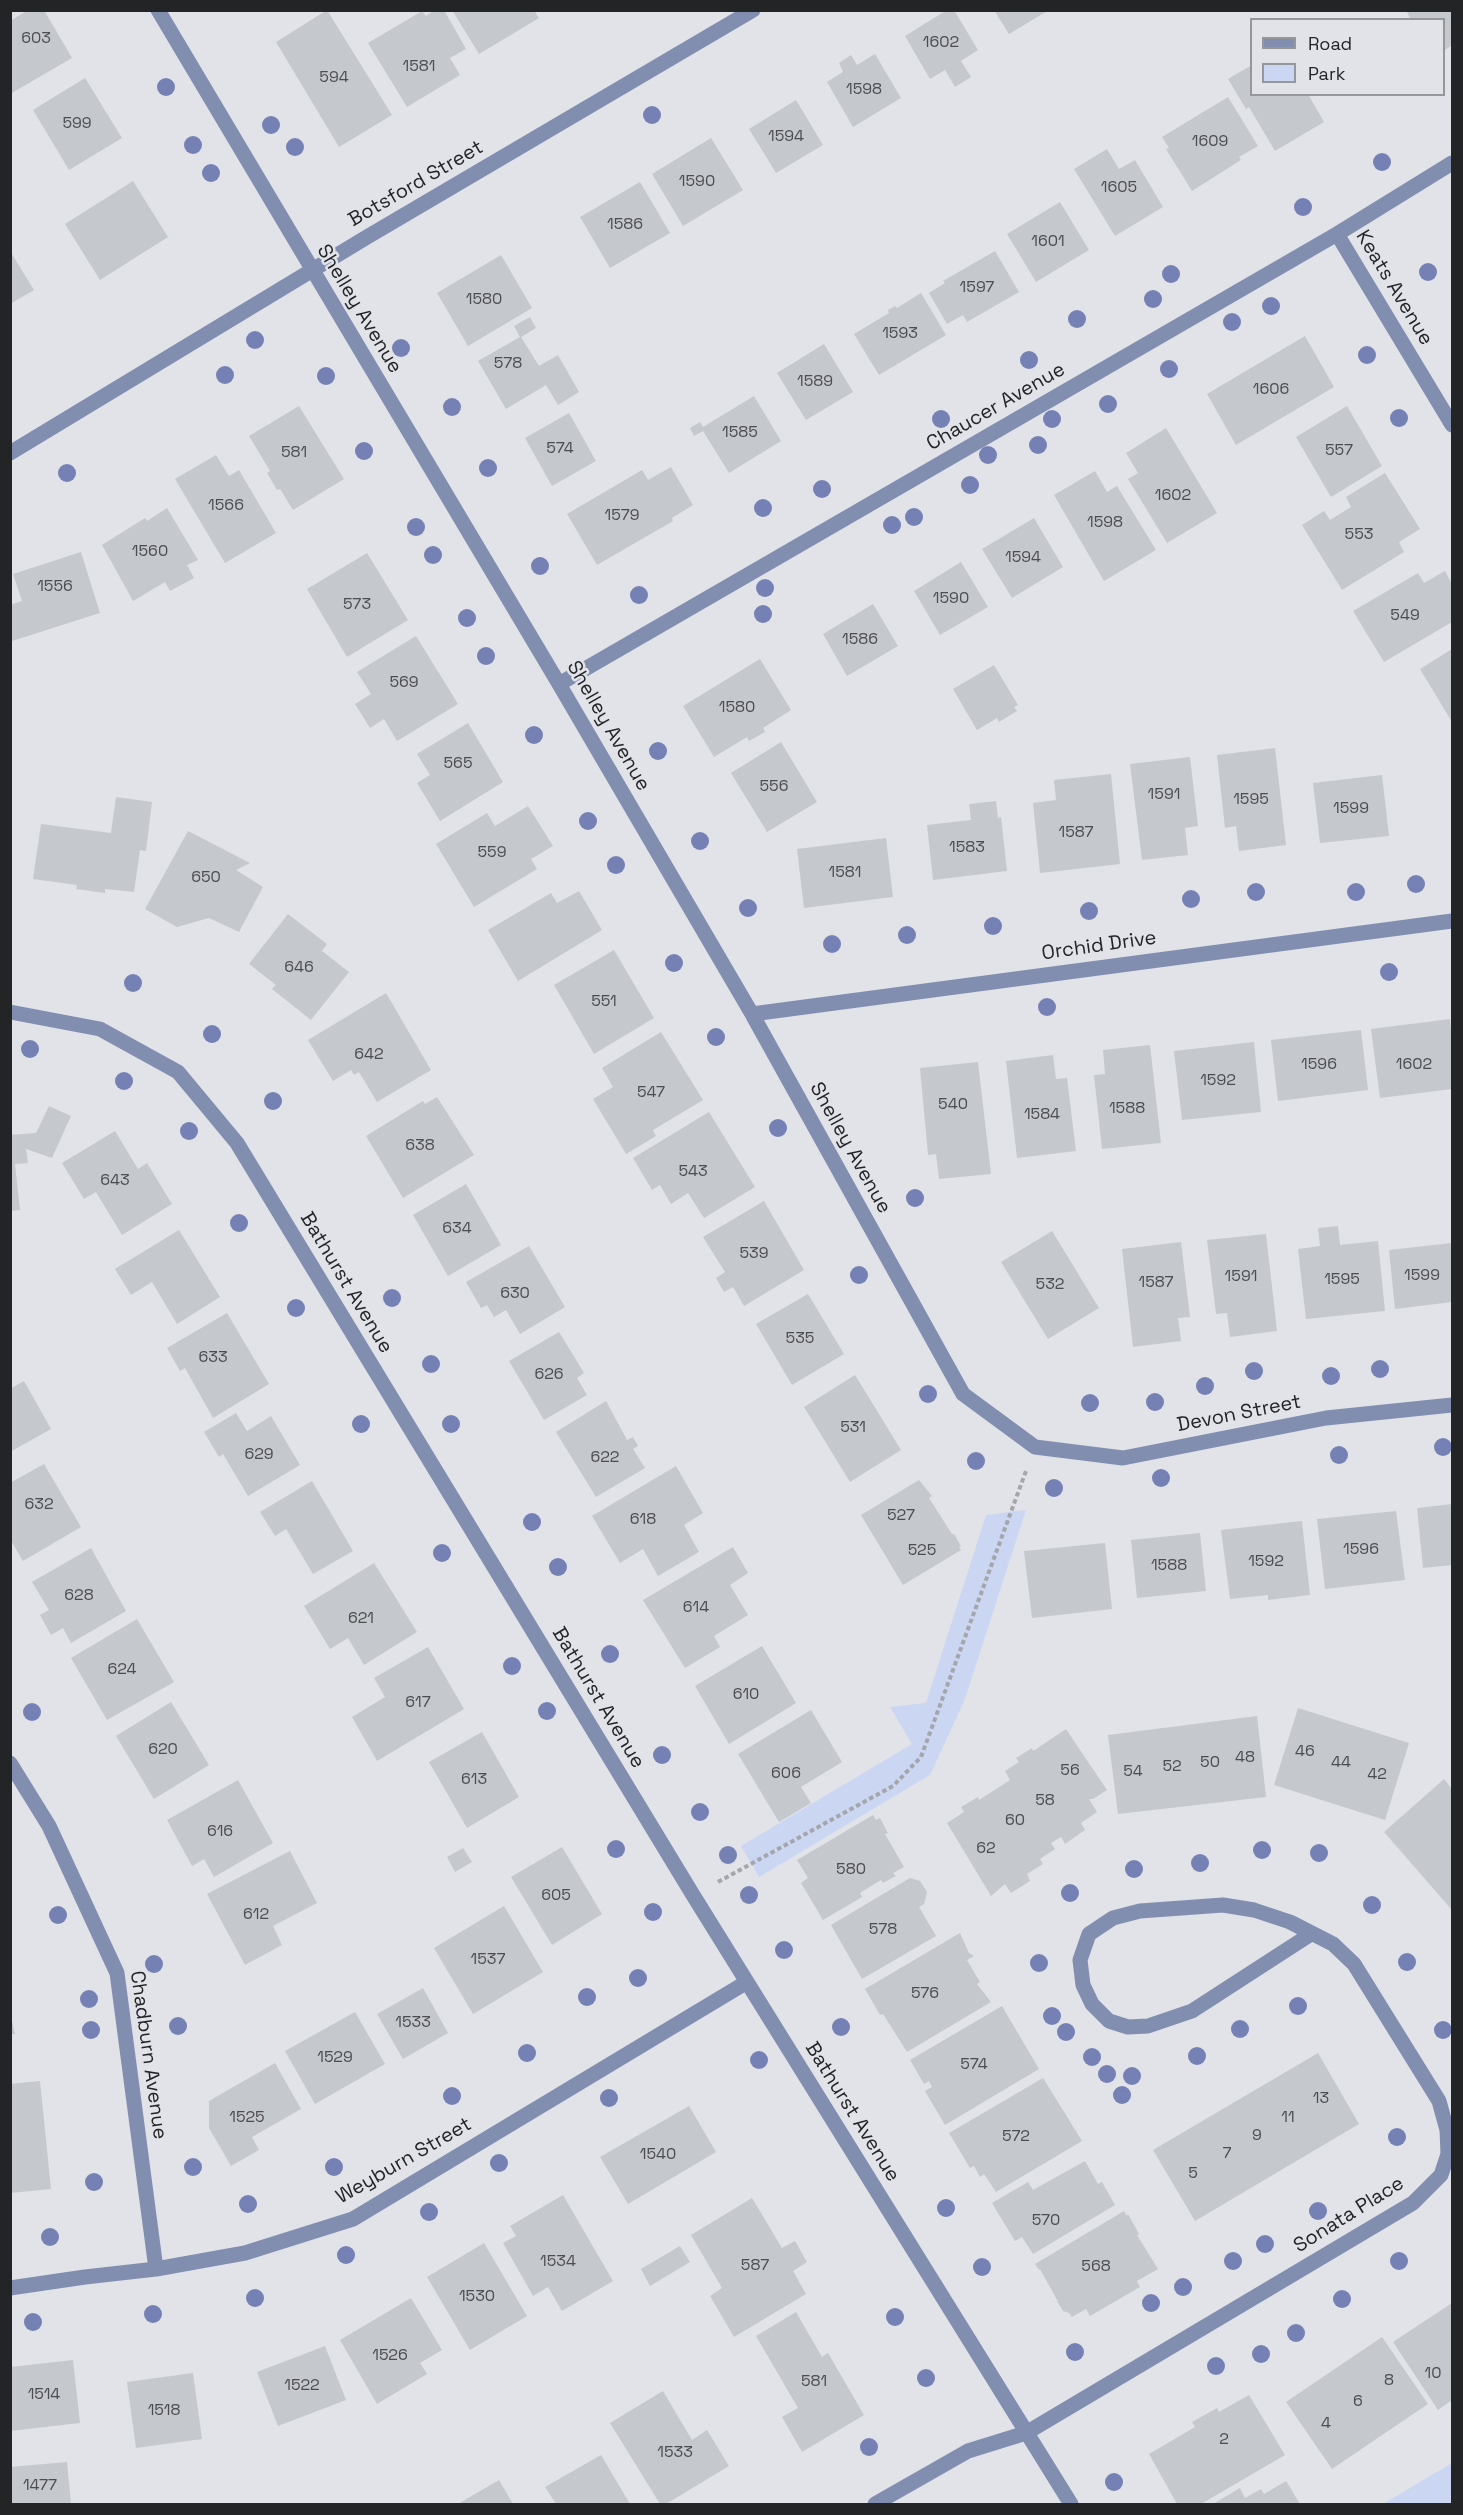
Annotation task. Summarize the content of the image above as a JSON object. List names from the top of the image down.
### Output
{
  "streets": {
    "street": [
      "Botsford Street",
      "Keats Avenue",
      "Shelley Avenue",
      "Chaucer Avenue",
      "Orchid Drive",
      "Bathurst Avenue",
      "Devon Street",
      "Chadburn Avenue",
      "Weyburn Street",
      "Sonata Place"
    ]
  },
  "crossings": [
    ["Botsford Street", "Shelley Avenue"],
    ["Keats Avenue", "Chaucer Avenue"],
    ["Shelley Avenue", "Chaucer Avenue"],
    ["Shelley Avenue", "Orchid Drive"],
    ["Shelley Avenue", "Devon Street"],
    ["Bathurst Avenue", "Weyburn Street"],
    ["Bathurst Avenue", "Sonata Place"],
    ["Chadburn Avenue", "Weyburn Street"]
  ],
  "house_numbers": [
    "603",
    "1602",
    "1581",
    "594",
    "1598",
    "599",
    "1594",
    "1609",
    "1590",
    "1605",
    "1586",
    "1601",
    "1597",
    "1580",
    "1593",
    "578",
    "1589",
    "1606",
    "1585",
    "574",
    "557",
    "581",
    "1602",
    "1566",
    "1579",
    "1598",
    "553",
    "1560",
    "1594",
    "1556",
    "1590",
    "573",
    "549",
    "1586",
    "569",
    "1580",
    "565",
    "556",
    "1591",
    "1595",
    "1599",
    "1587",
    "1583",
    "559",
    "1581",
    "650",
    "646",
    "551",
    "642",
    "1596",
    "1602",
    "1592",
    "547",
    "540",
    "1588",
    "1584",
    "638",
    "543",
    "643",
    "634",
    "539",
    "1599",
    "1591",
    "1595",
    "1587",
    "532",
    "630",
    "535",
    "633",
    "626",
    "531",
    "629",
    "622",
    "632",
    "527",
    "618",
    "1596",
    "525",
    "1592",
    "1588",
    "628",
    "614",
    "621",
    "624",
    "610",
    "617",
    "620",
    "46",
    "48",
    "50",
    "44",
    "52",
    "56",
    "54",
    "606",
    "42",
    "613",
    "58",
    "60",
    "616",
    "62",
    "580",
    "605",
    "612",
    "578",
    "1537",
    "576",
    "1533",
    "1529",
    "574",
    "13",
    "1525",
    "11",
    "9",
    "572",
    "7",
    "1540",
    "5",
    "570",
    "1534",
    "587",
    "568",
    "1530",
    "1526",
    "10",
    "8",
    "581",
    "1522",
    "1514",
    "6",
    "1518",
    "4",
    "2",
    "1533",
    "1477"
  ],
  "legend": ["Road", "Park"]
}
